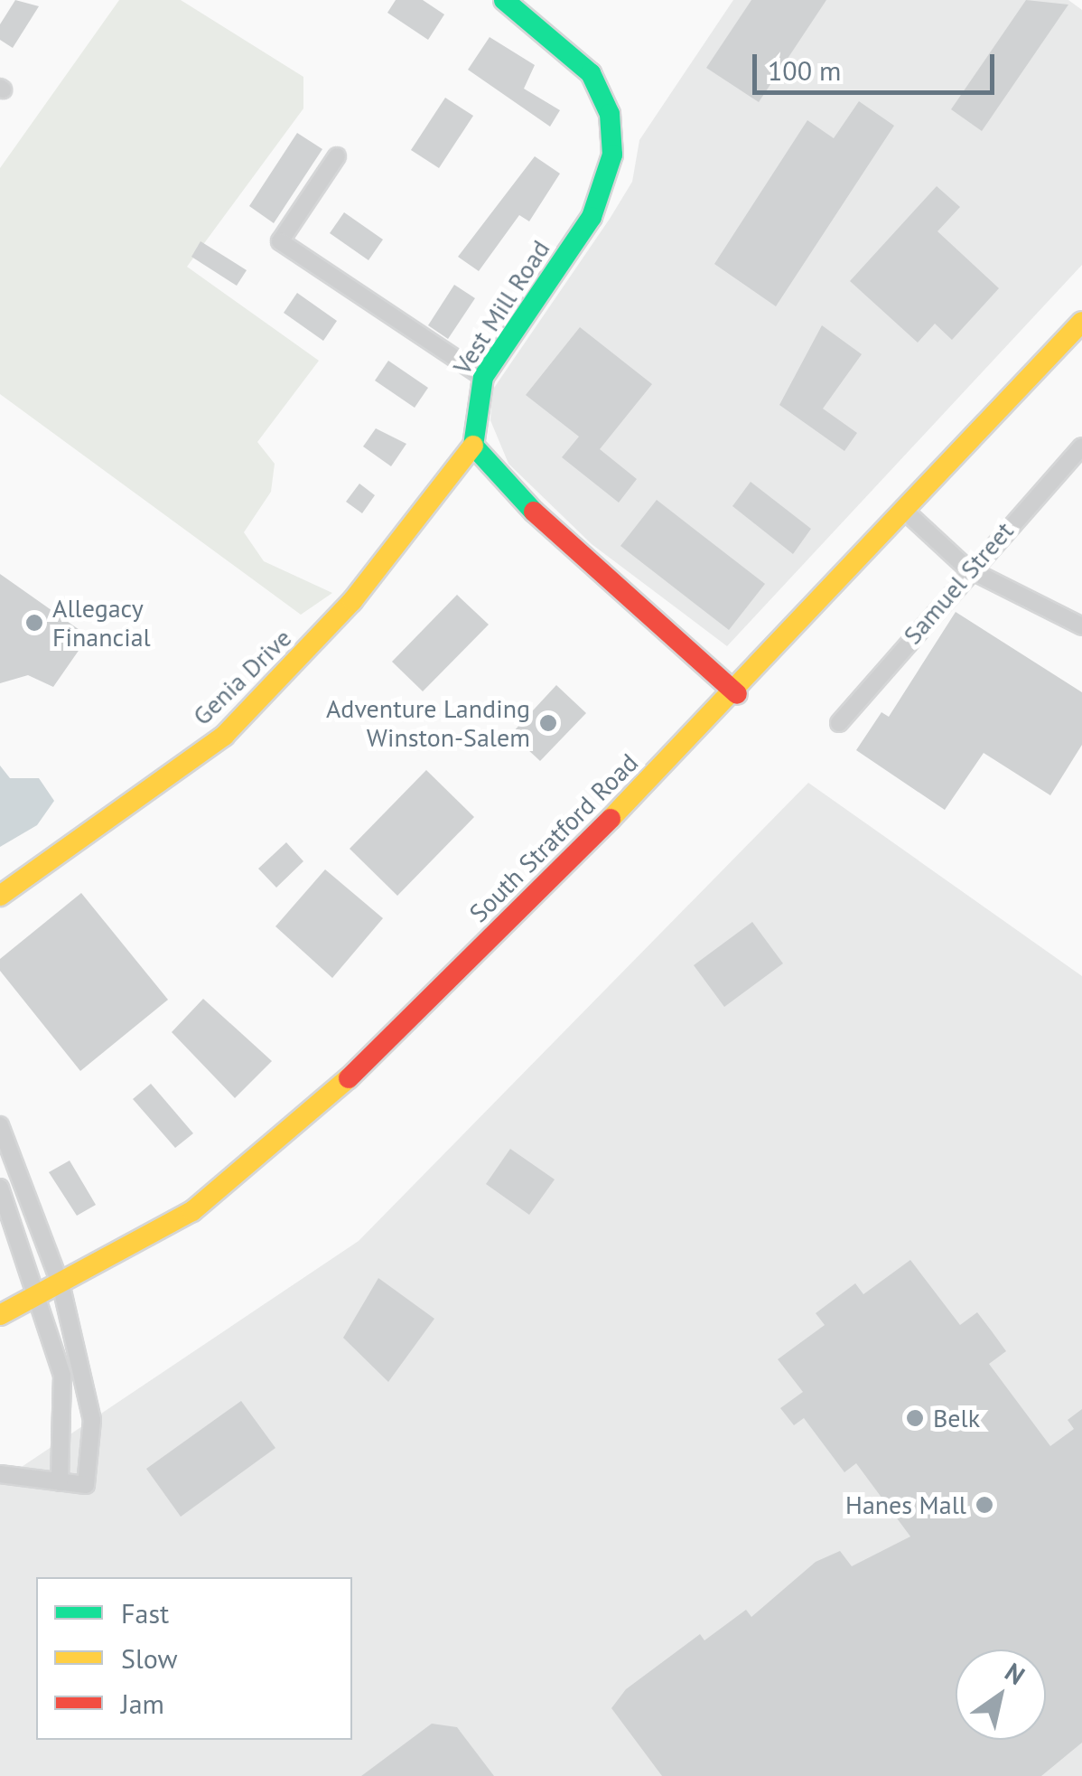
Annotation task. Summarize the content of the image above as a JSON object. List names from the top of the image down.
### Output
{
  "streets": {
    "street": [
      "Vest Mill Road",
      "Samuel Street",
      "Genia Drive",
      "South Stratford Road"
    ]
  },
  "crossings": [
    ["Vest Mill Road", "Genia Drive"]
  ],
  "places": [
    "Allegacy Financial",
    "Adventure Landing Winston-Salem",
    "Belk",
    "Hanes Mall"
  ],
  "legend": ["Fast", "Slow", "Jam"],
  "scale_bar": "100 m",
  "north": "top right"
}
